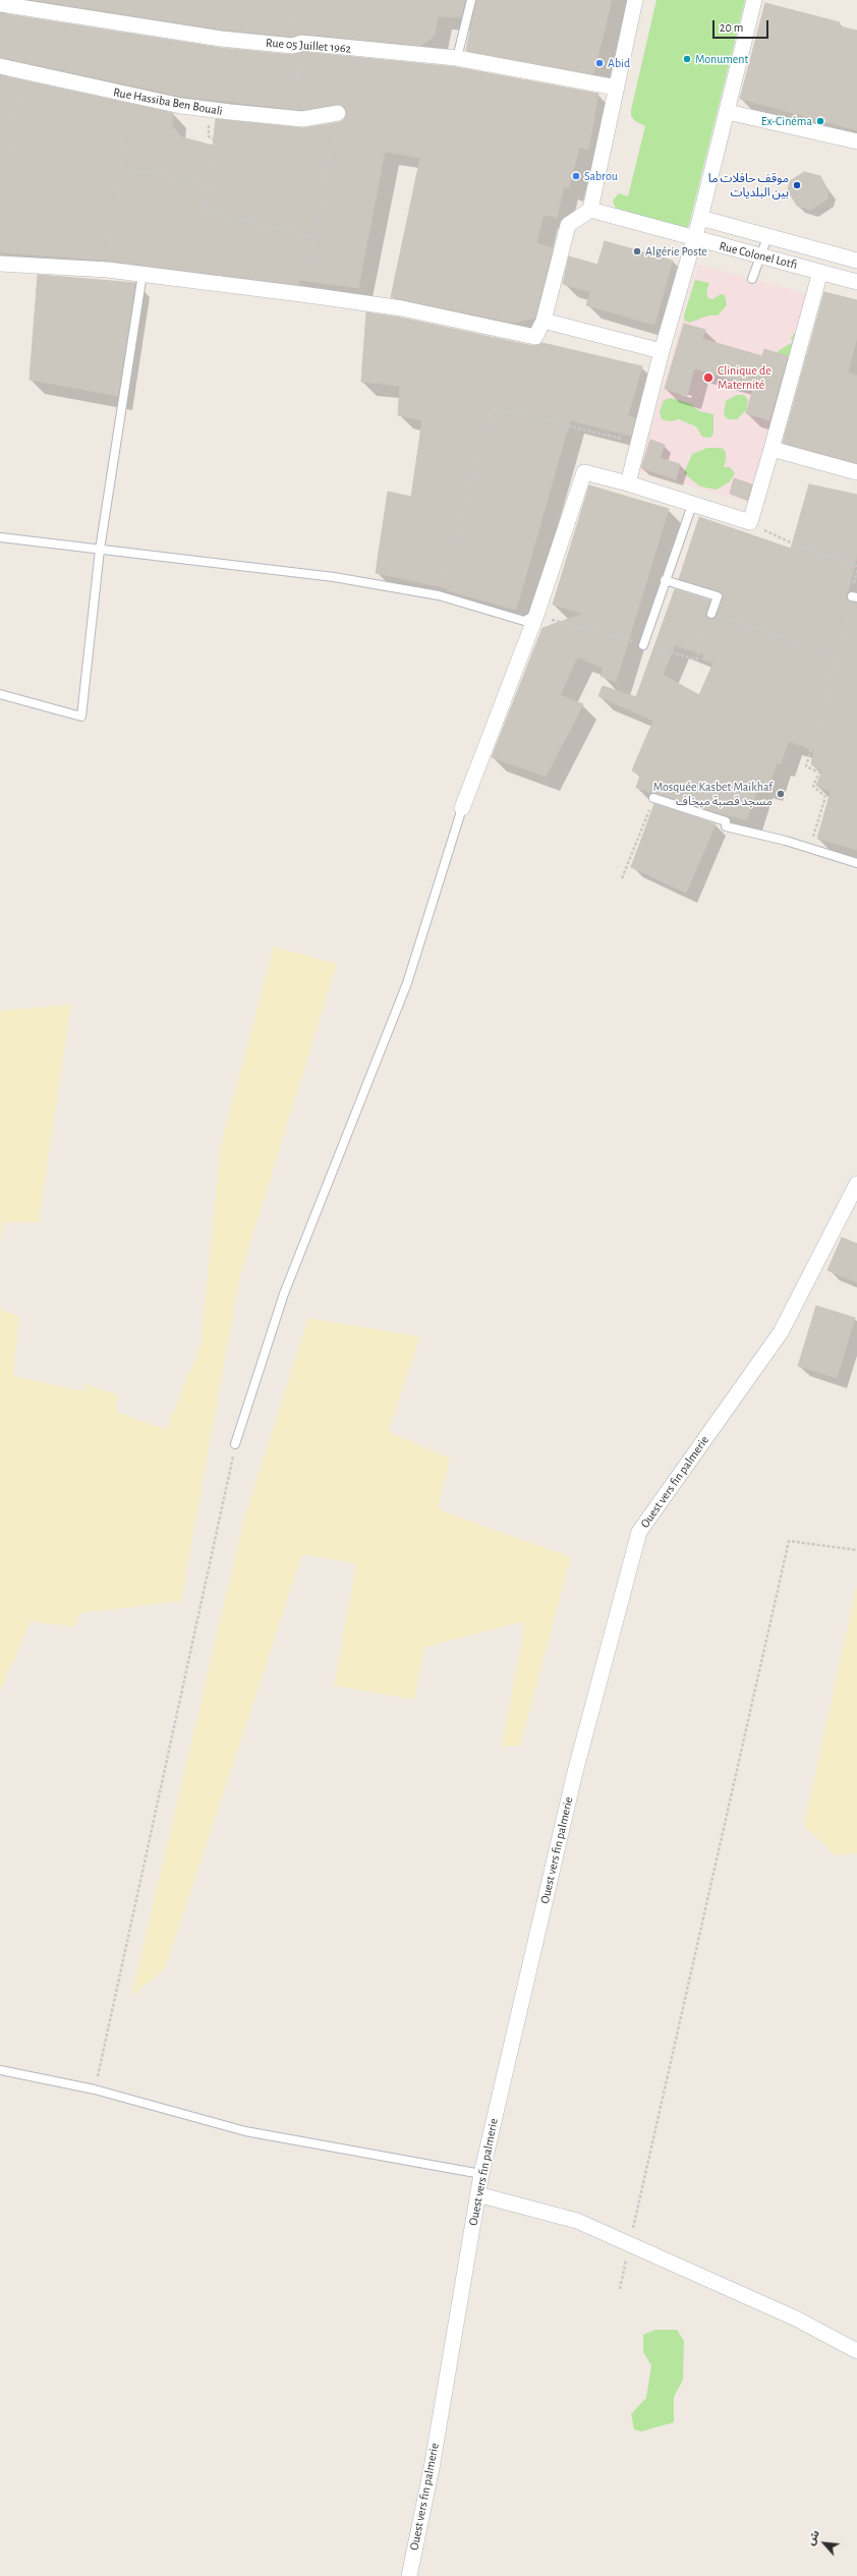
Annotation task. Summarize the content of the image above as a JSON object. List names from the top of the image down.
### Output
{
  "streets": {
    "street": [
      "Rue 05 Juillet 1962",
      "Rue Hassiba Ben Bouali",
      "Rue Colonel Lotfi",
      "Ouest vers fin palmerie"
    ]
  },
  "places": [
    "Monument",
    "Abid",
    "Ex-Cinéma",
    "Sabrou",
    "موقف حافلات ما بين البلديات",
    "Algérie Poste",
    "Clinique de Maternité",
    "Mosquée Kasbet Maikhaf مسجد قصبة ميخاف"
  ],
  "scale_bar": "20 m",
  "north": "top left"
}
